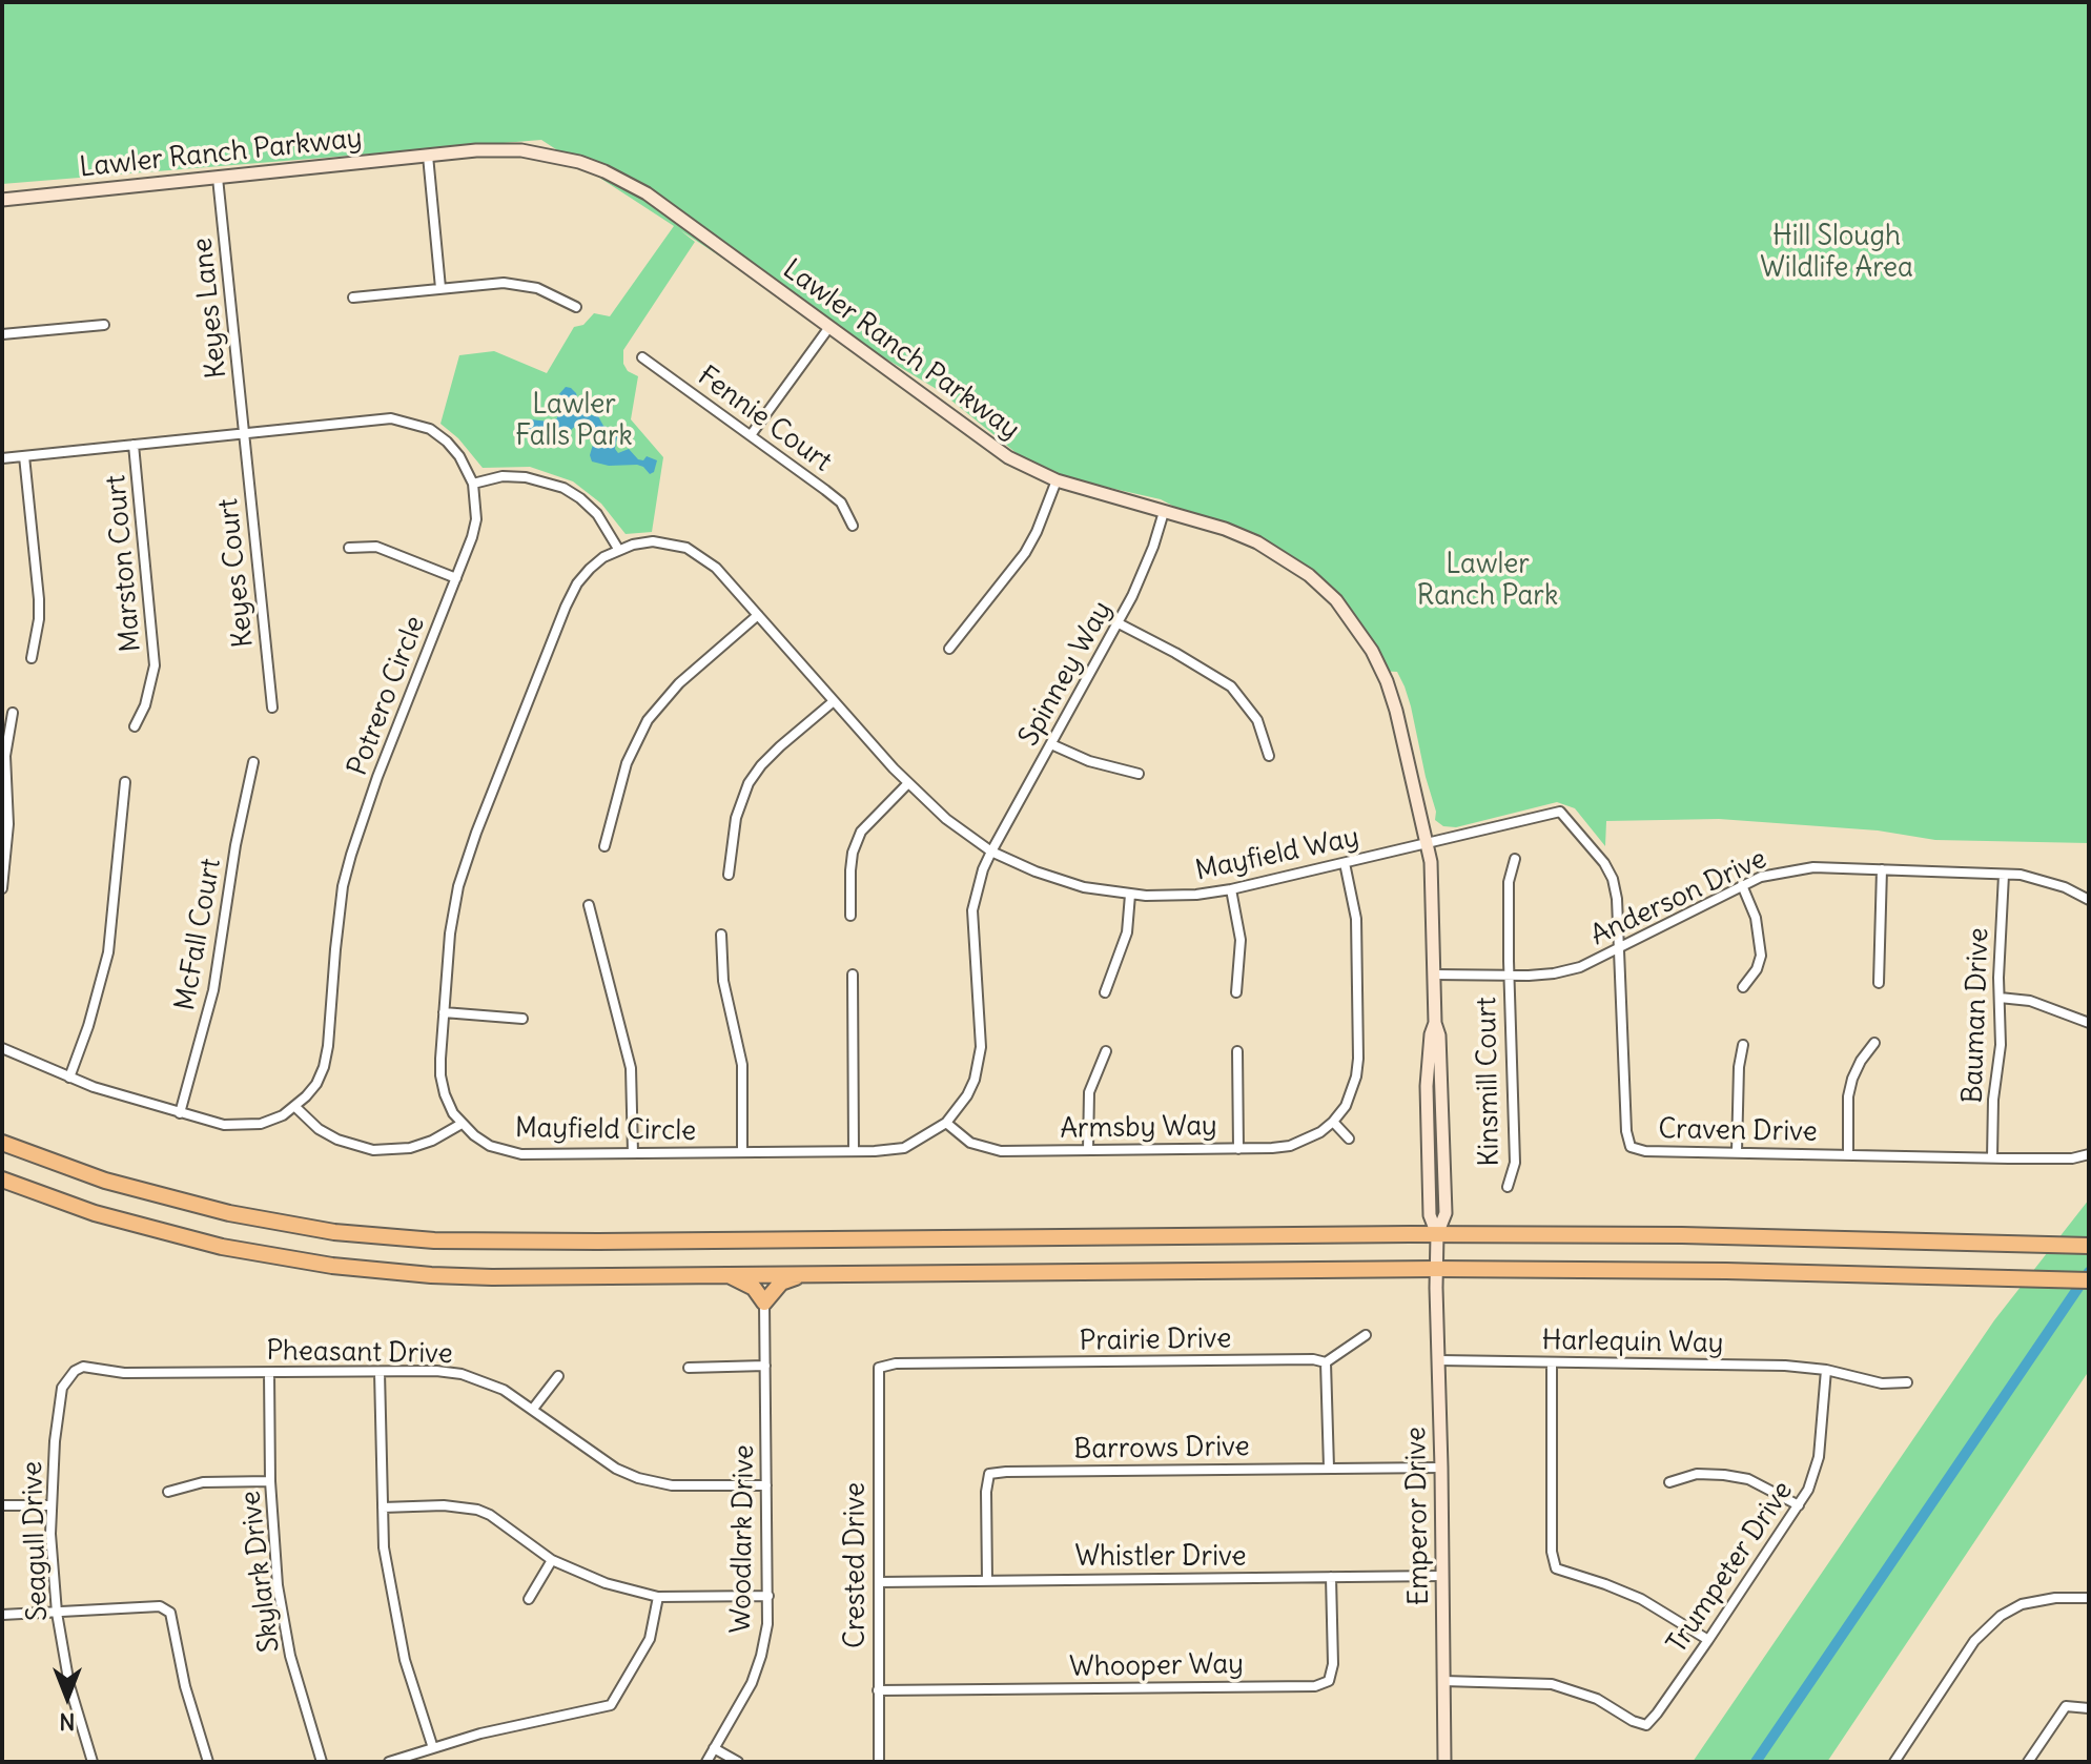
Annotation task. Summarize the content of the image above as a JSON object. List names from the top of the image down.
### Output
{
  "streets": {
    "street": [
      "Lawler Ranch Parkway",
      "Keyes Lane",
      "Fennie Court",
      "Marston Court",
      "Keyes Court",
      "Spinney Way",
      "Potrero Circle",
      "Mayfield Way",
      "Anderson Drive",
      "McFall Court",
      "Bauman Drive",
      "Kinsmill Court",
      "Armsby Way",
      "Mayfield Circle",
      "Craven Drive",
      "Prairie Drive",
      "Harlequin Way",
      "Pheasant Drive",
      "Barrows Drive",
      "Emperor Drive",
      "Woodlark Drive",
      "Seagull Drive",
      "Whistler Drive",
      "Crested Drive",
      "Trumpeter Drive",
      "Skylark Drive",
      "Whooper Way"
    ]
  },
  "crossings": [
    ["Lawler Ranch Parkway", "Keyes Lane"],
    ["Lawler Ranch Parkway", "Spinney Way"],
    ["Lawler Ranch Parkway", "Mayfield Way"],
    ["Lawler Ranch Parkway", "Anderson Drive"],
    ["Lawler Ranch Parkway", "Emperor Drive"],
    ["Keyes Lane", "Keyes Court"],
    ["Keyes Lane", "Potrero Circle"],
    ["Marston Court", "Potrero Circle"],
    ["Keyes Court", "Potrero Circle"],
    ["Spinney Way", "Mayfield Way"],
    ["Spinney Way", "Mayfield Circle"],
    ["Potrero Circle", "McFall Court"],
    ["Mayfield Way", "Anderson Drive"],
    ["Mayfield Way", "Mayfield Circle"],
    ["Mayfield Way", "Craven Drive"],
    ["Anderson Drive", "Bauman Drive"],
    ["Anderson Drive", "Kinsmill Court"],
    ["Anderson Drive", "Craven Drive"],
    ["Bauman Drive", "Craven Drive"],
    ["Armsby Way", "Mayfield Circle"],
    ["Prairie Drive", "Crested Drive"],
    ["Harlequin Way", "Emperor Drive"],
    ["Harlequin Way", "Trumpeter Drive"],
    ["Pheasant Drive", "Woodlark Drive"],
    ["Pheasant Drive", "Seagull Drive"],
    ["Pheasant Drive", "Skylark Drive"],
    ["Barrows Drive", "Emperor Drive"],
    ["Barrows Drive", "Whistler Drive"],
    ["Emperor Drive", "Whistler Drive"],
    ["Emperor Drive", "Trumpeter Drive"],
    ["Whistler Drive", "Crested Drive"],
    ["Whistler Drive", "Whooper Way"],
    ["Crested Drive", "Whooper Way"]
  ],
  "parks": ["Hill Slough Wildlife Area", "Lawler Falls Park", "Lawler Ranch Park"],
  "north": "bottom"
}
